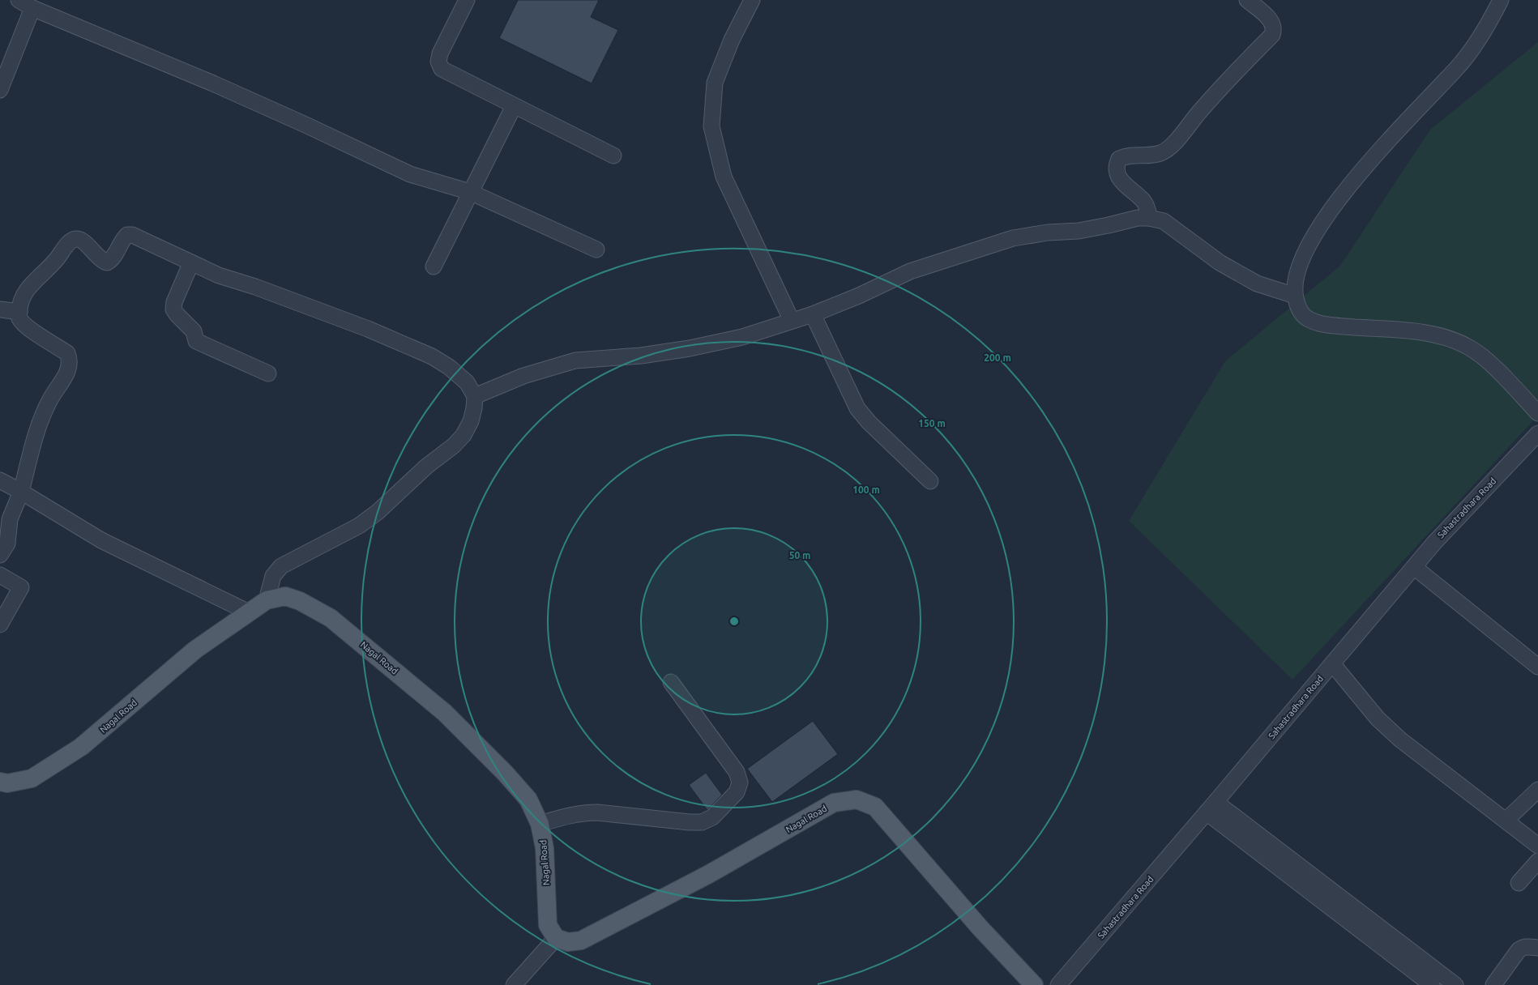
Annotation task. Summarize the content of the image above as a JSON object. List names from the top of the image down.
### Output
{
  "streets": {
    "main road": ["Nagal Road"],
    "street": ["Sahastradhara Road"]
  },
  "rings": [
    "200 m",
    "150 m",
    "100 m",
    "50 m"
  ]
}
